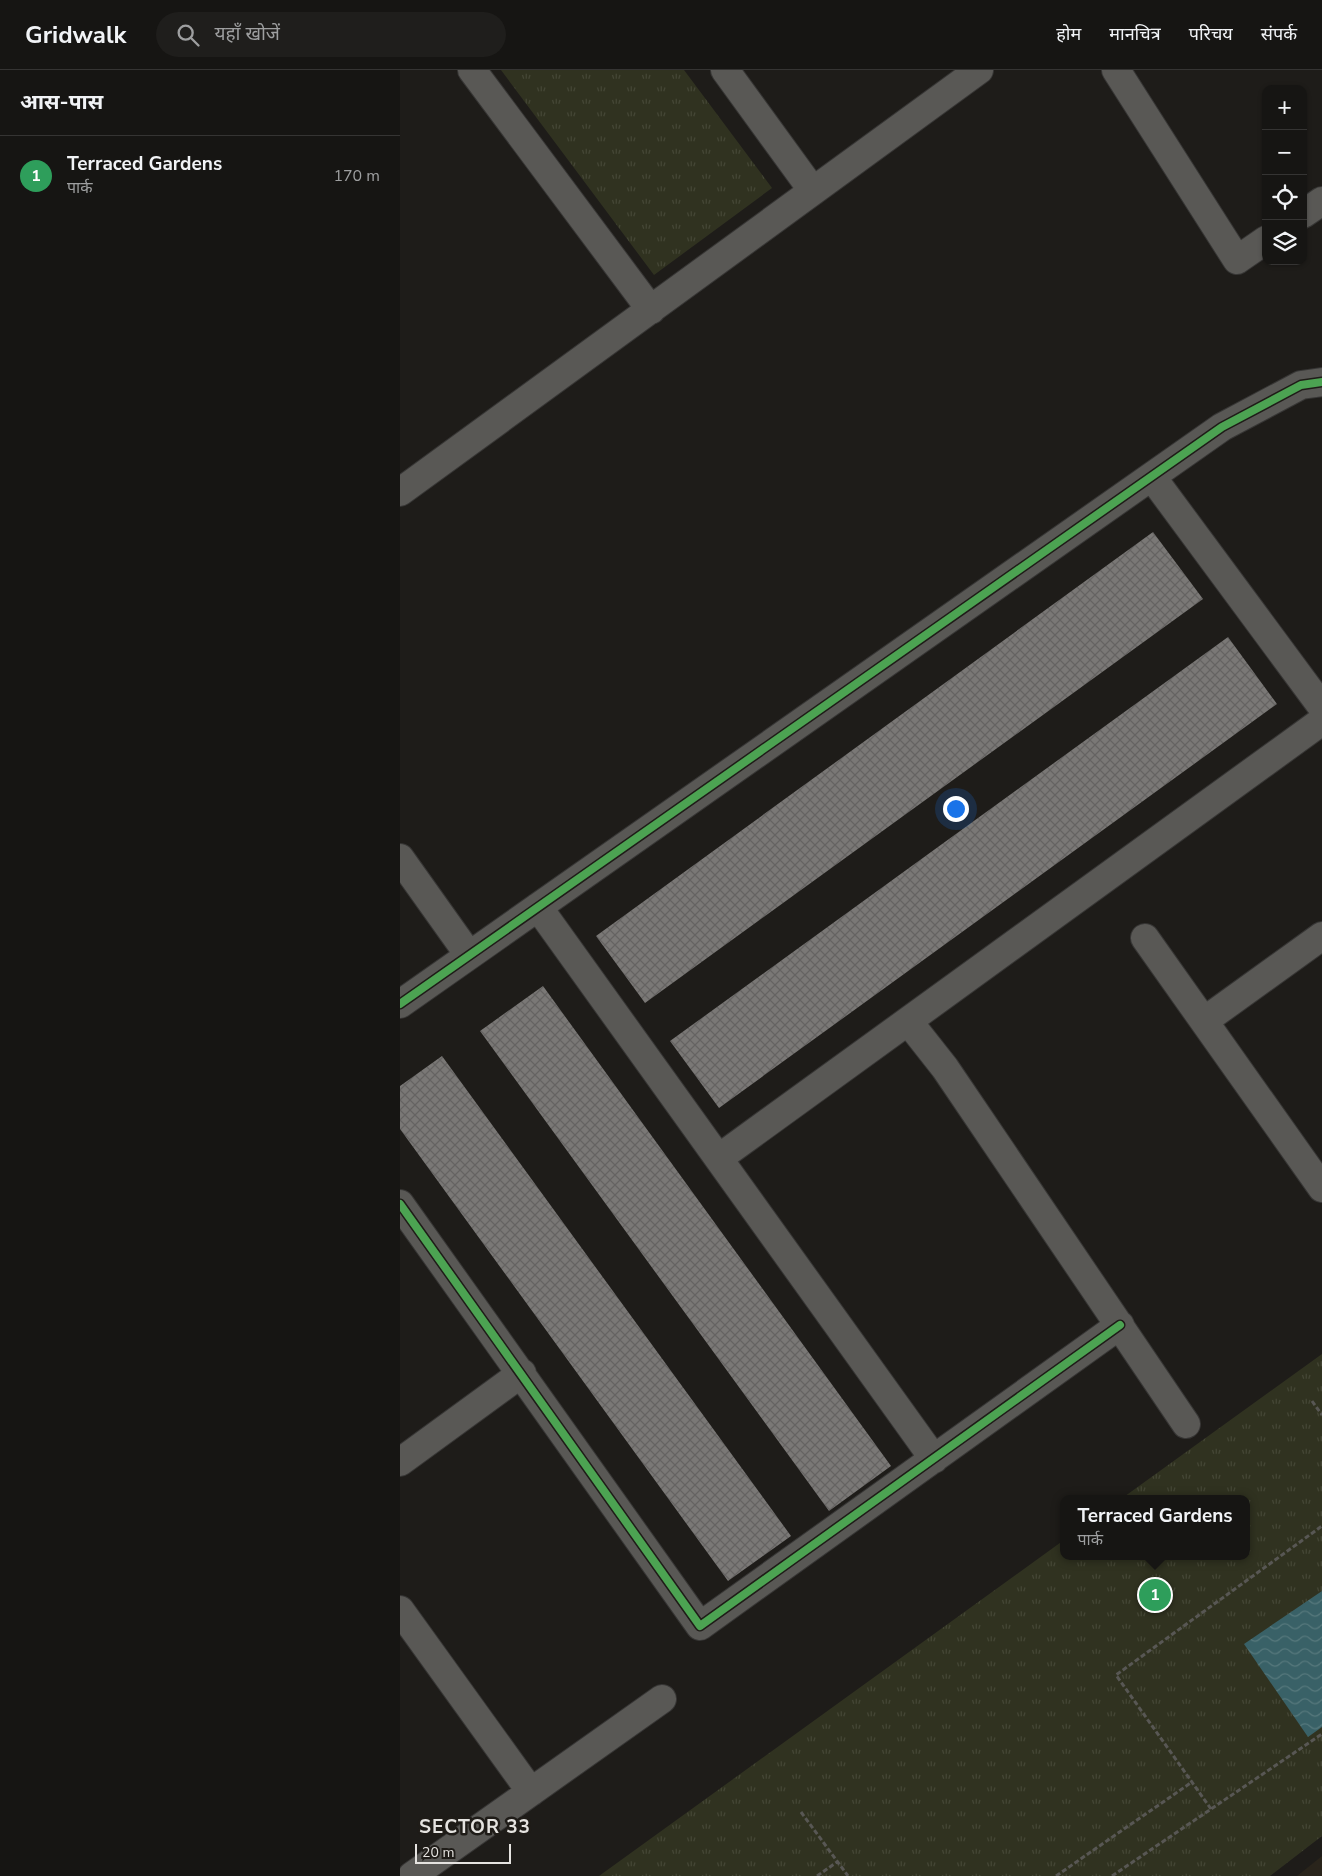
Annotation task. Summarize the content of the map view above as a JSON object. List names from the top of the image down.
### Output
{
  "districts": ["SECTOR 33"],
  "scale_bar": "20 m",
  "page": {
    "header": "Gridwalk",
    "search": "यहाँ खोजें",
    "nav": [
      "होम",
      "मानचित्र",
      "परिचय",
      "संपर्क"
    ],
    "heading": "आस-पास",
    "map_buttons": ["+", "−"],
    "list": [
      {
        "mark": "1",
        "name": "Terraced Gardens",
        "note": "पार्क",
        "value": "170 m"
      }
    ],
    "popup": ["Terraced Gardens", "पार्क"],
    "pins": "1",
    "scale": "20 m"
  }
}
